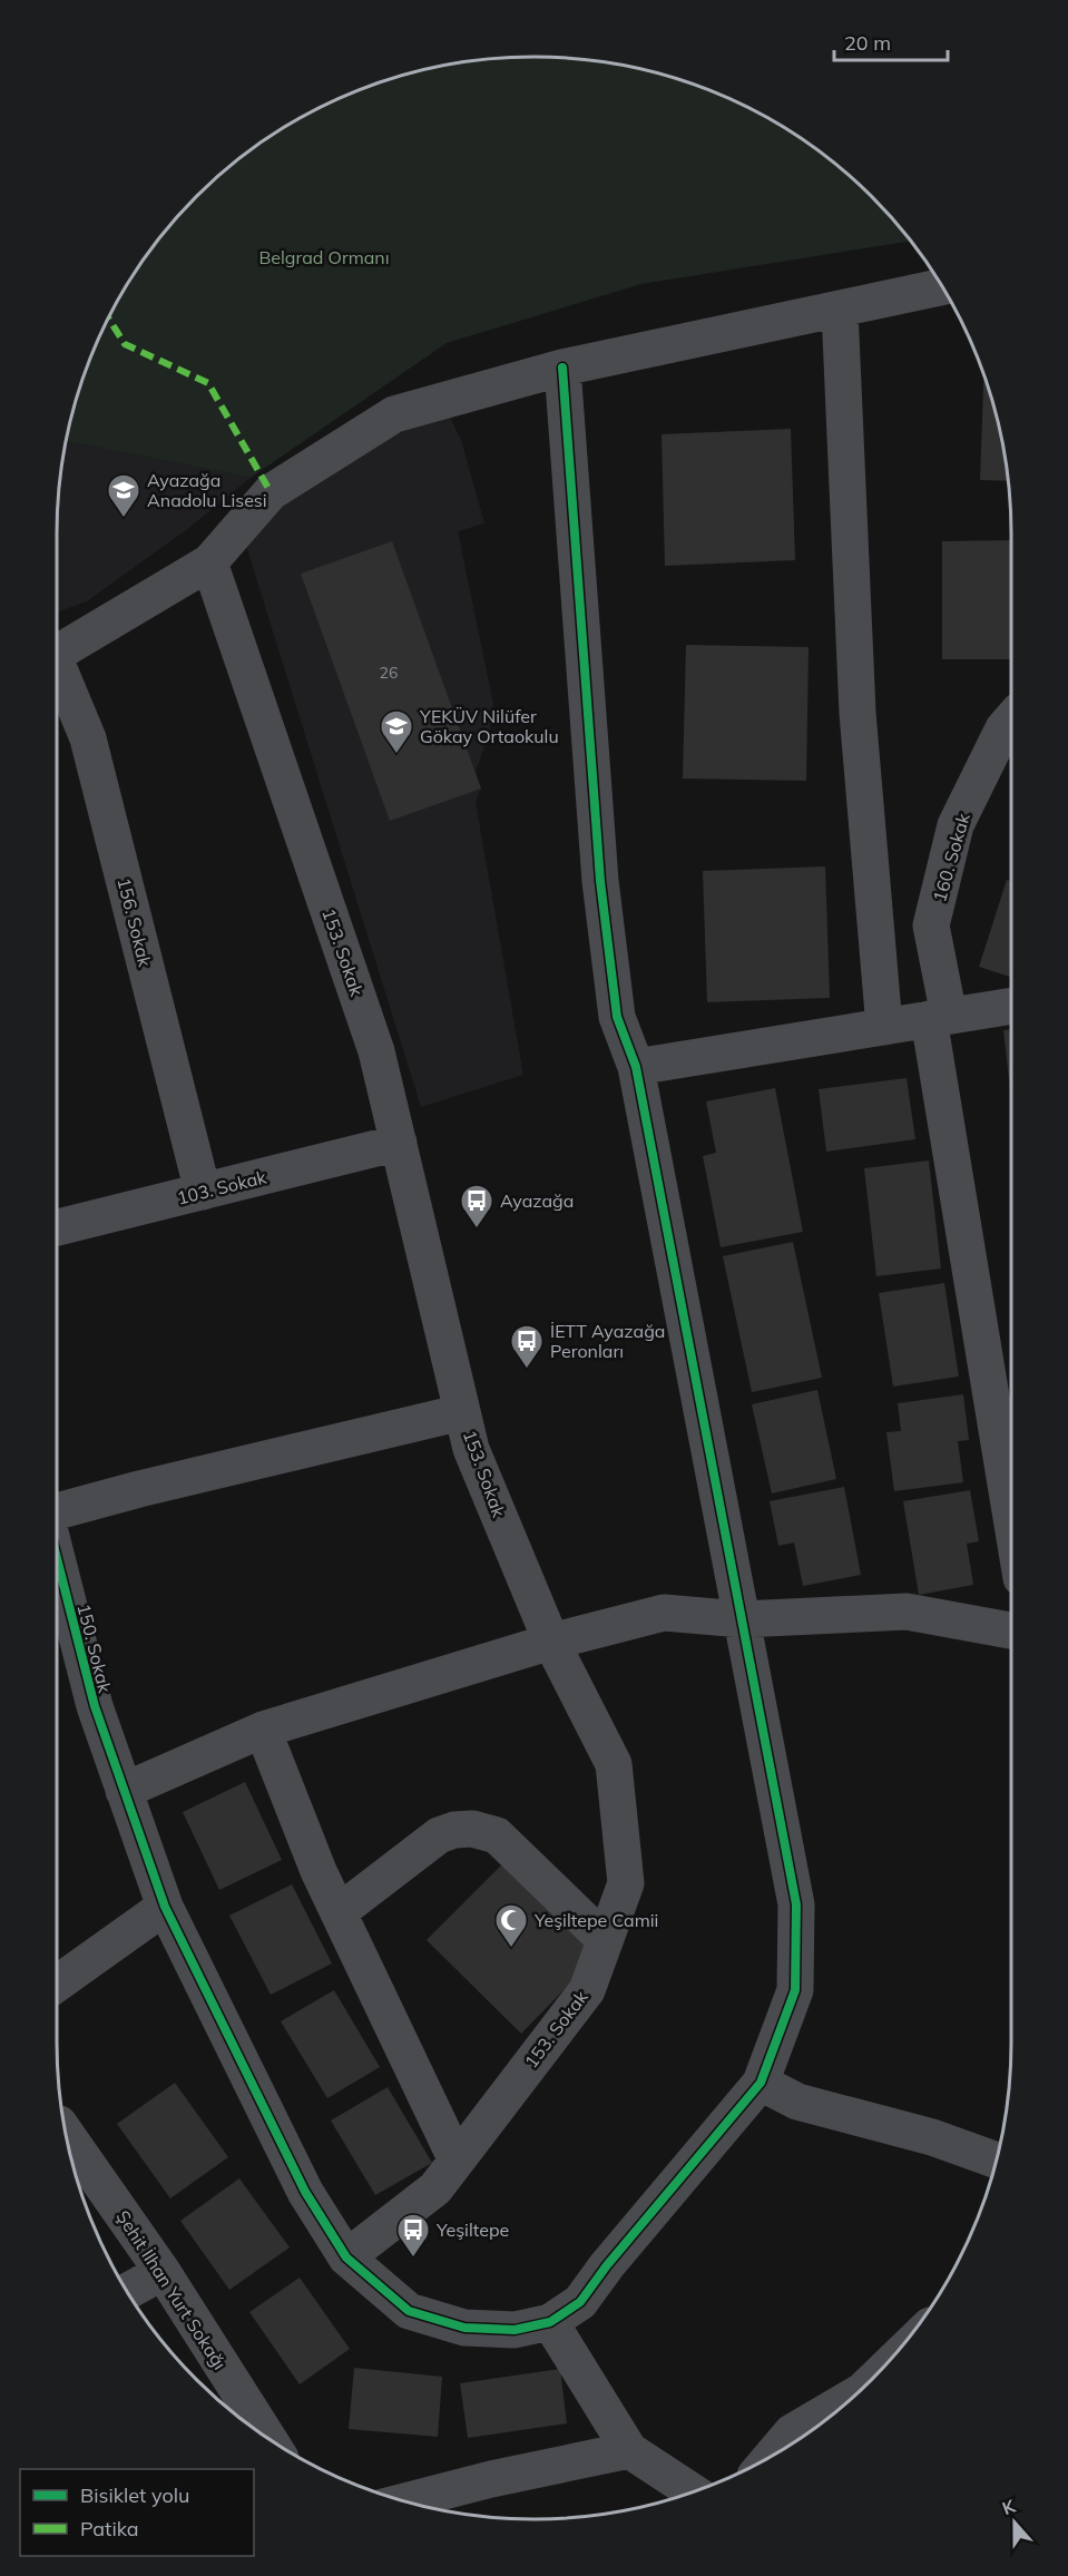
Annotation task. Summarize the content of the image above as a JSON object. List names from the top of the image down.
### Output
{
  "streets": {
    "street": [
      "160. Sokak",
      "156. Sokak",
      "153. Sokak",
      "103. Sokak",
      "150. Sokak",
      "Şehit İlhan Yurt Sokağı"
    ]
  },
  "crossings": [
    ["156. Sokak", "103. Sokak"],
    ["153. Sokak", "103. Sokak"],
    ["153. Sokak", "150. Sokak"]
  ],
  "parks": ["Belgrad Ormanı"],
  "places": {
    "school or university": ["Ayazağa Anadolu Lisesi", "YEKÜV Nilüfer Gökay Ortaokulu"],
    "bus stop": ["Ayazağa", "İETT Ayazağa Peronları", "Yeşiltepe"],
    "mosque": ["Yeşiltepe Camii"]
  },
  "house_numbers": ["26"],
  "legend": ["Bisiklet yolu", "Patika"],
  "scale_bar": "20 m",
  "north": "top"
}
